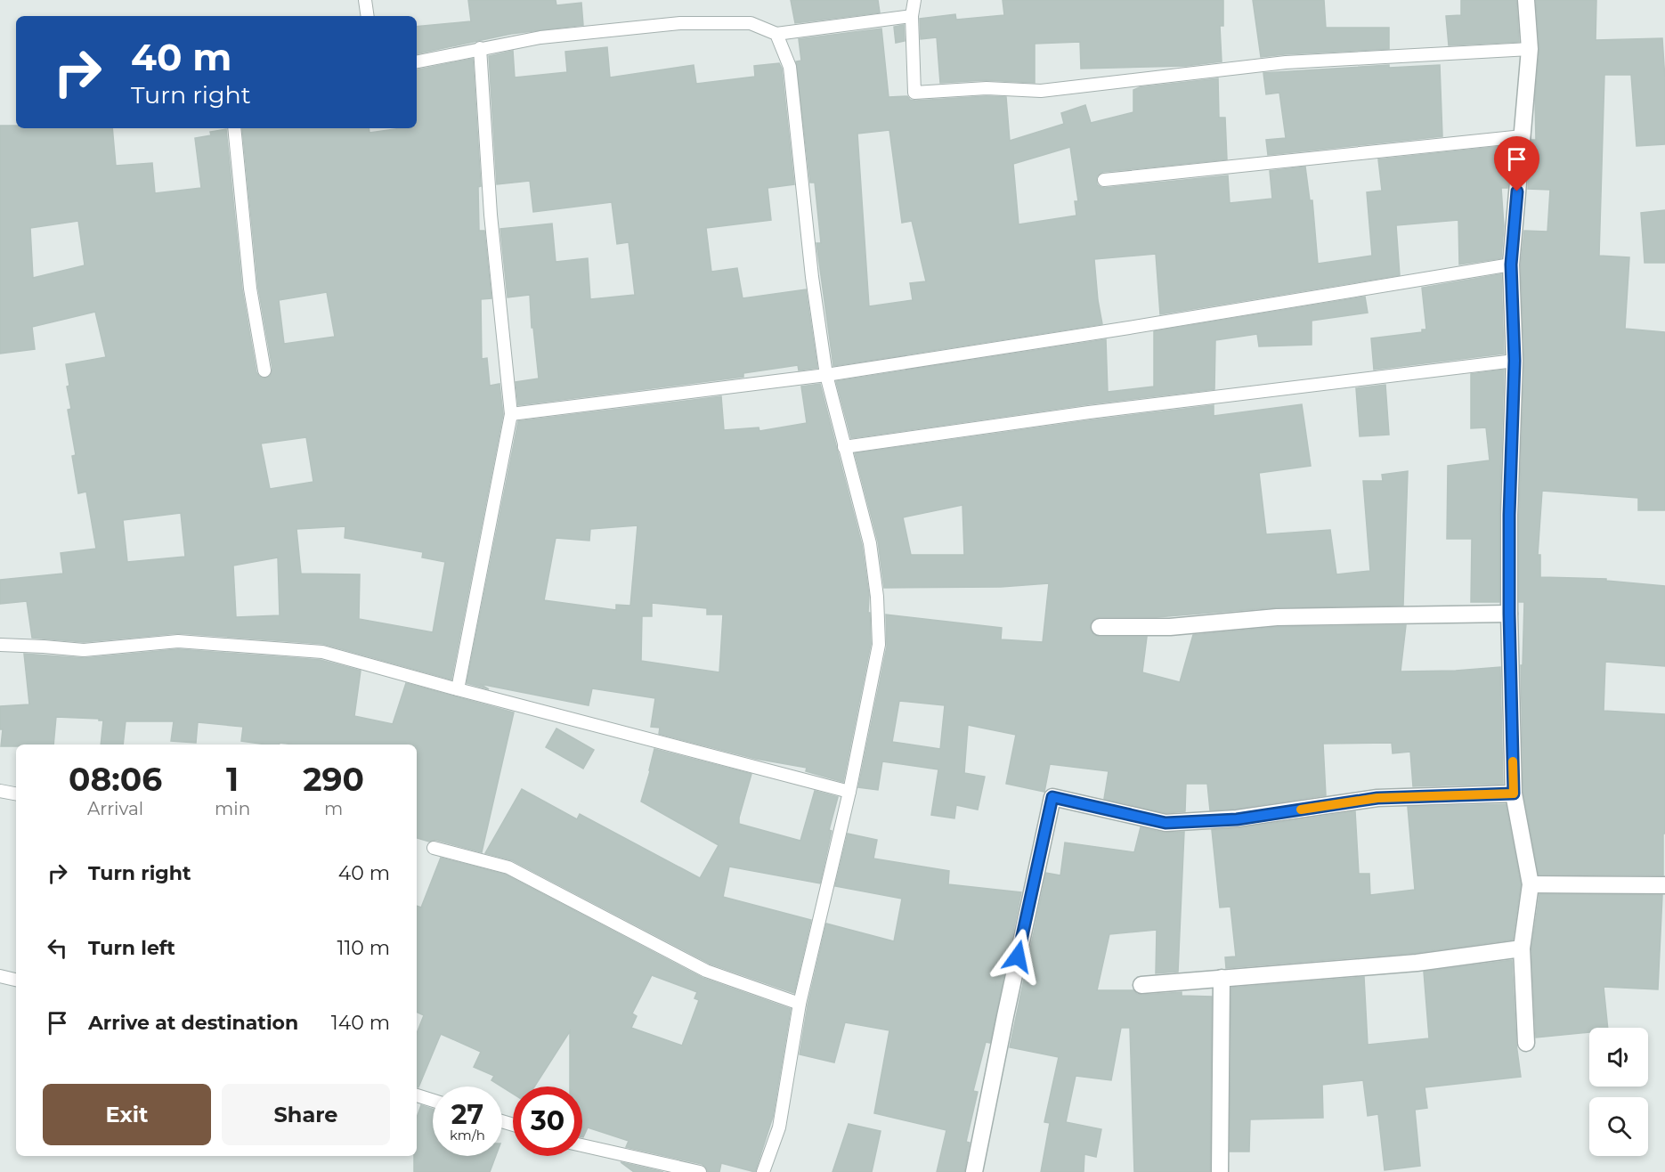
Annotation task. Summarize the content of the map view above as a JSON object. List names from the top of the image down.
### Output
{
  "page": {
    "turn": ["40 m", "Turn right"],
    "eta": [
      "08:06",
      "Arrival",
      "1",
      "min",
      "290",
      "m"
    ],
    "list": [
      {
        "name": "Turn right",
        "value": "40 m"
      },
      {
        "name": "Turn left",
        "value": "110 m"
      },
      {
        "name": "Arrive at destination",
        "value": "140 m"
      }
    ],
    "buttons": ["Exit", "Share"],
    "speed": "27 km/h",
    "limit": "30"
  }
}
